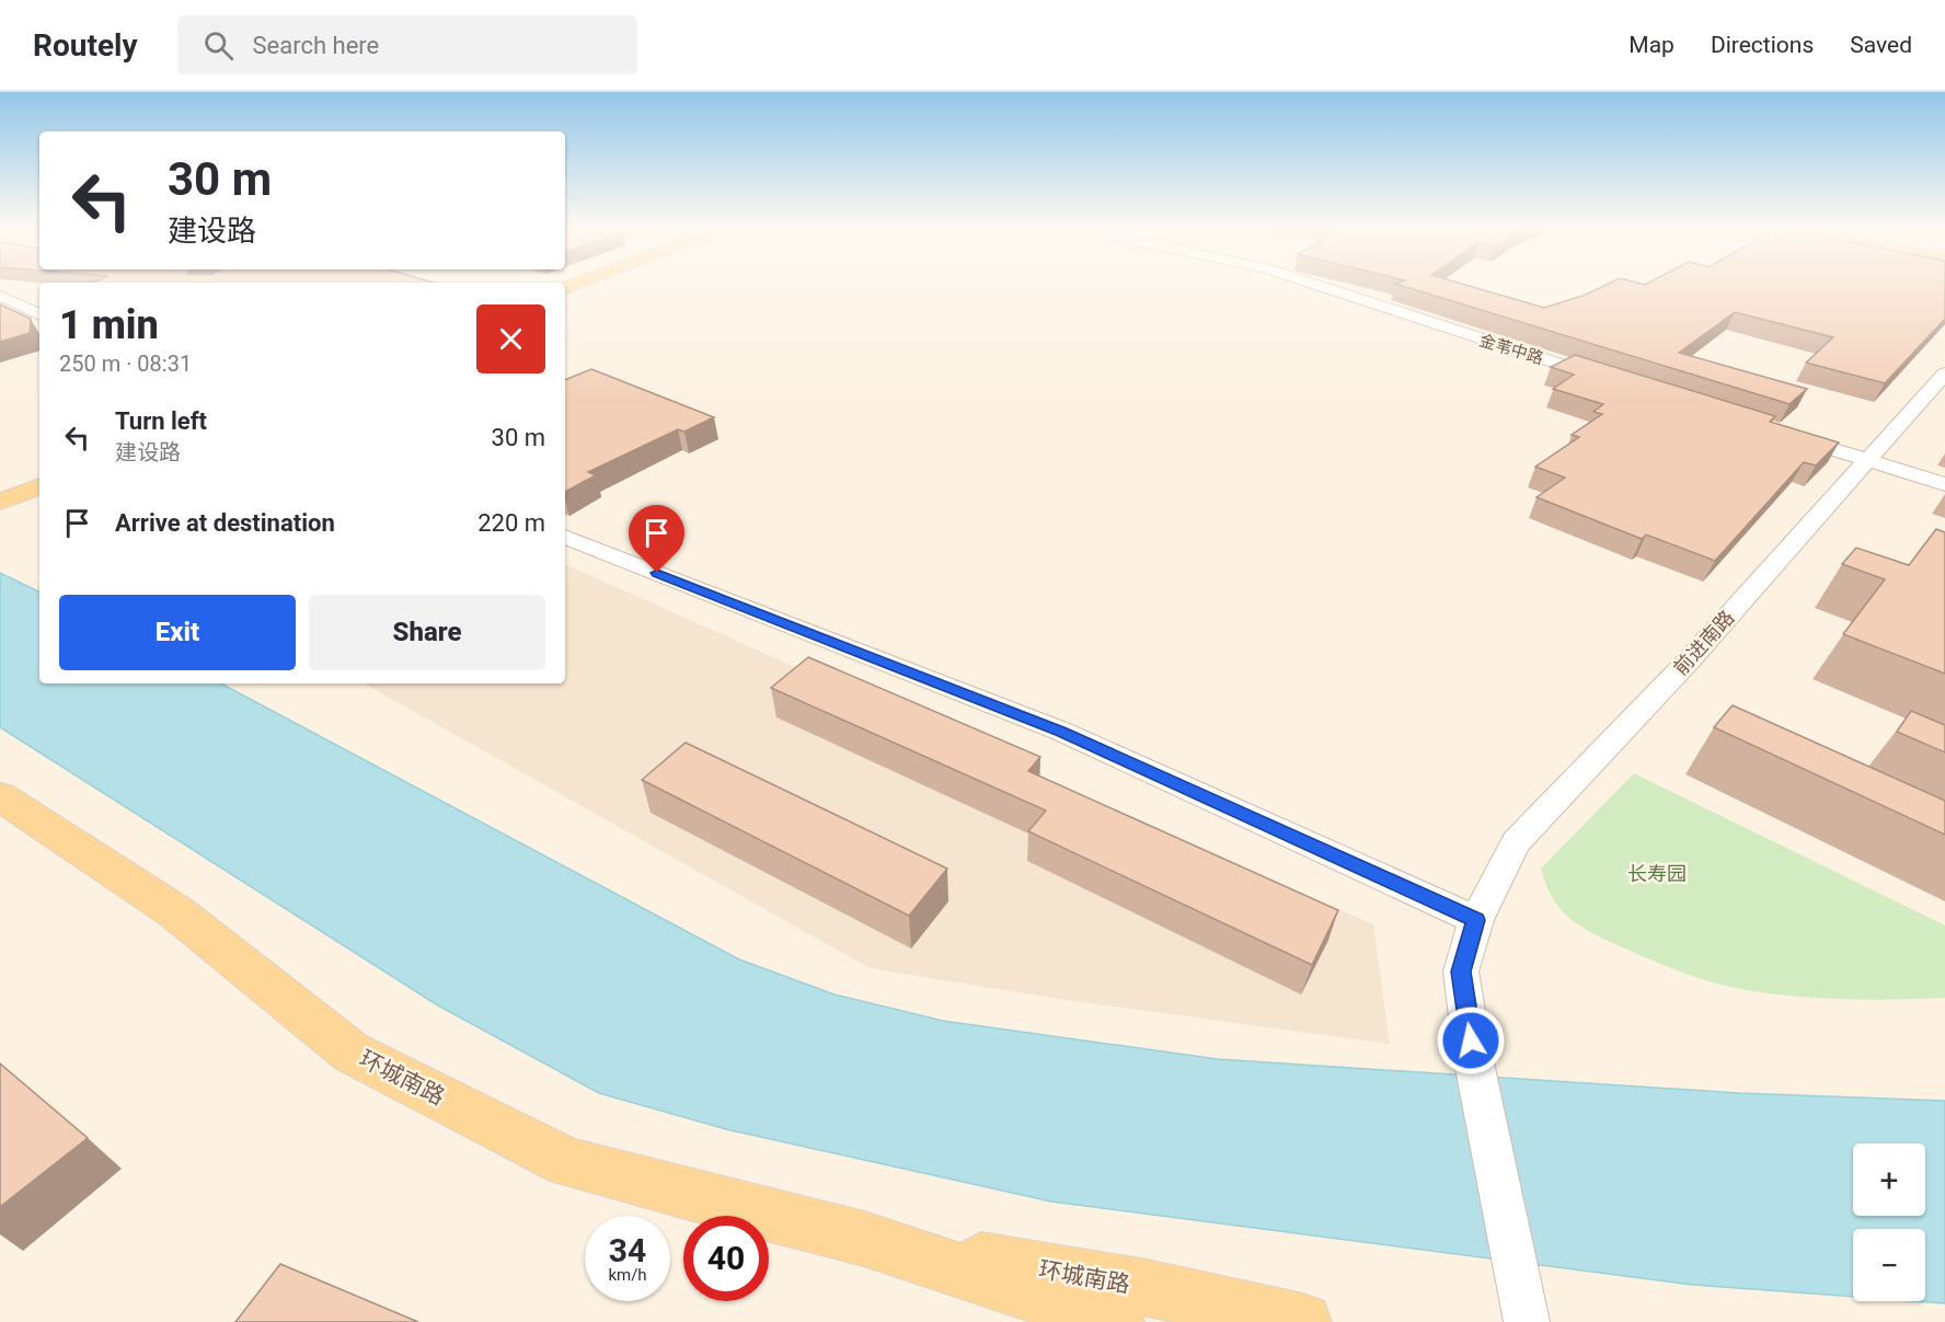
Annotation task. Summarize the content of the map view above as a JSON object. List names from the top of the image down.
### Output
{
  "streets": {
    "main road": ["环城南路"],
    "street": ["金苇中路", "前进南路"]
  },
  "parks": ["长寿园"],
  "page": {
    "header": "Routely",
    "search": "Search here",
    "nav": ["Map", "Directions", "Saved"],
    "turn": ["30 m", "建设路"],
    "heading": ["1 min", "250 m · 08:31"],
    "list": [
      {
        "name": "Turn left",
        "note": "建设路",
        "value": "30 m"
      },
      {
        "name": "Arrive at destination",
        "value": "220 m"
      }
    ],
    "buttons": ["Exit", "Share"],
    "map_buttons": ["+", "−"],
    "speed": "34 km/h",
    "limit": "40"
  }
}
